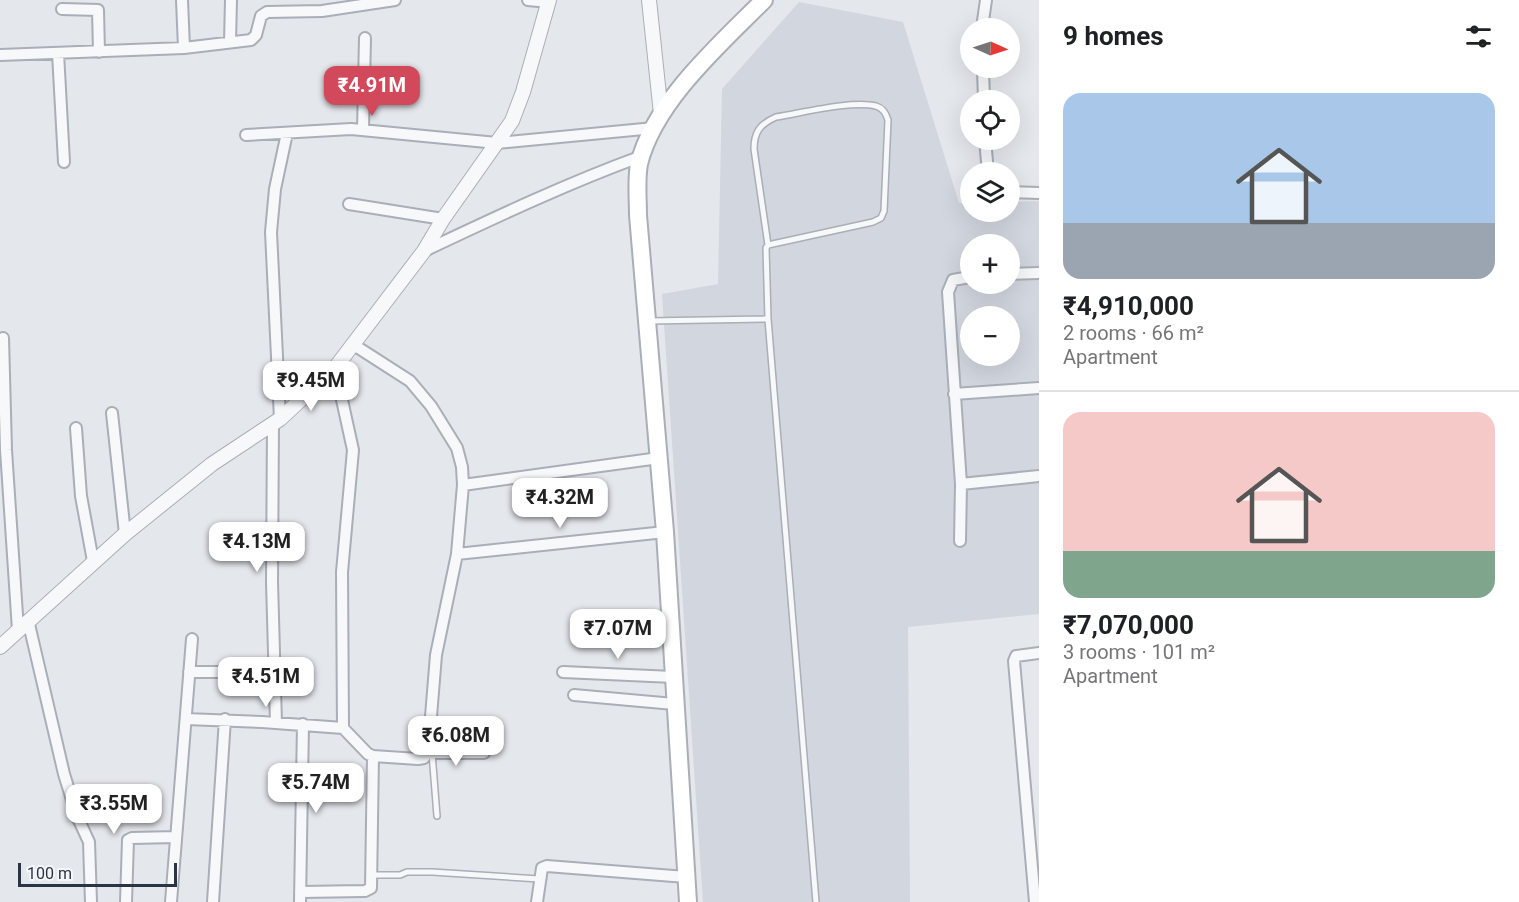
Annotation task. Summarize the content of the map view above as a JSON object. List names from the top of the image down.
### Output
{
  "scale_bar": "100 m",
  "north": "right",
  "page": {
    "heading": "9 homes",
    "map_buttons": ["+", "−"],
    "price": [
      "₹4.91M",
      "₹9.45M",
      "₹4.32M",
      "₹4.13M",
      "₹7.07M",
      "₹4.51M",
      "₹6.08M",
      "₹5.74M",
      "₹3.55M"
    ],
    "list": [
      {
        "name": "₹4,910,000",
        "note": "2 rooms · 66 m² · Apartment"
      },
      {
        "name": "₹7,070,000",
        "note": "3 rooms · 101 m² · Apartment"
      }
    ],
    "scale": "100 m"
  }
}
